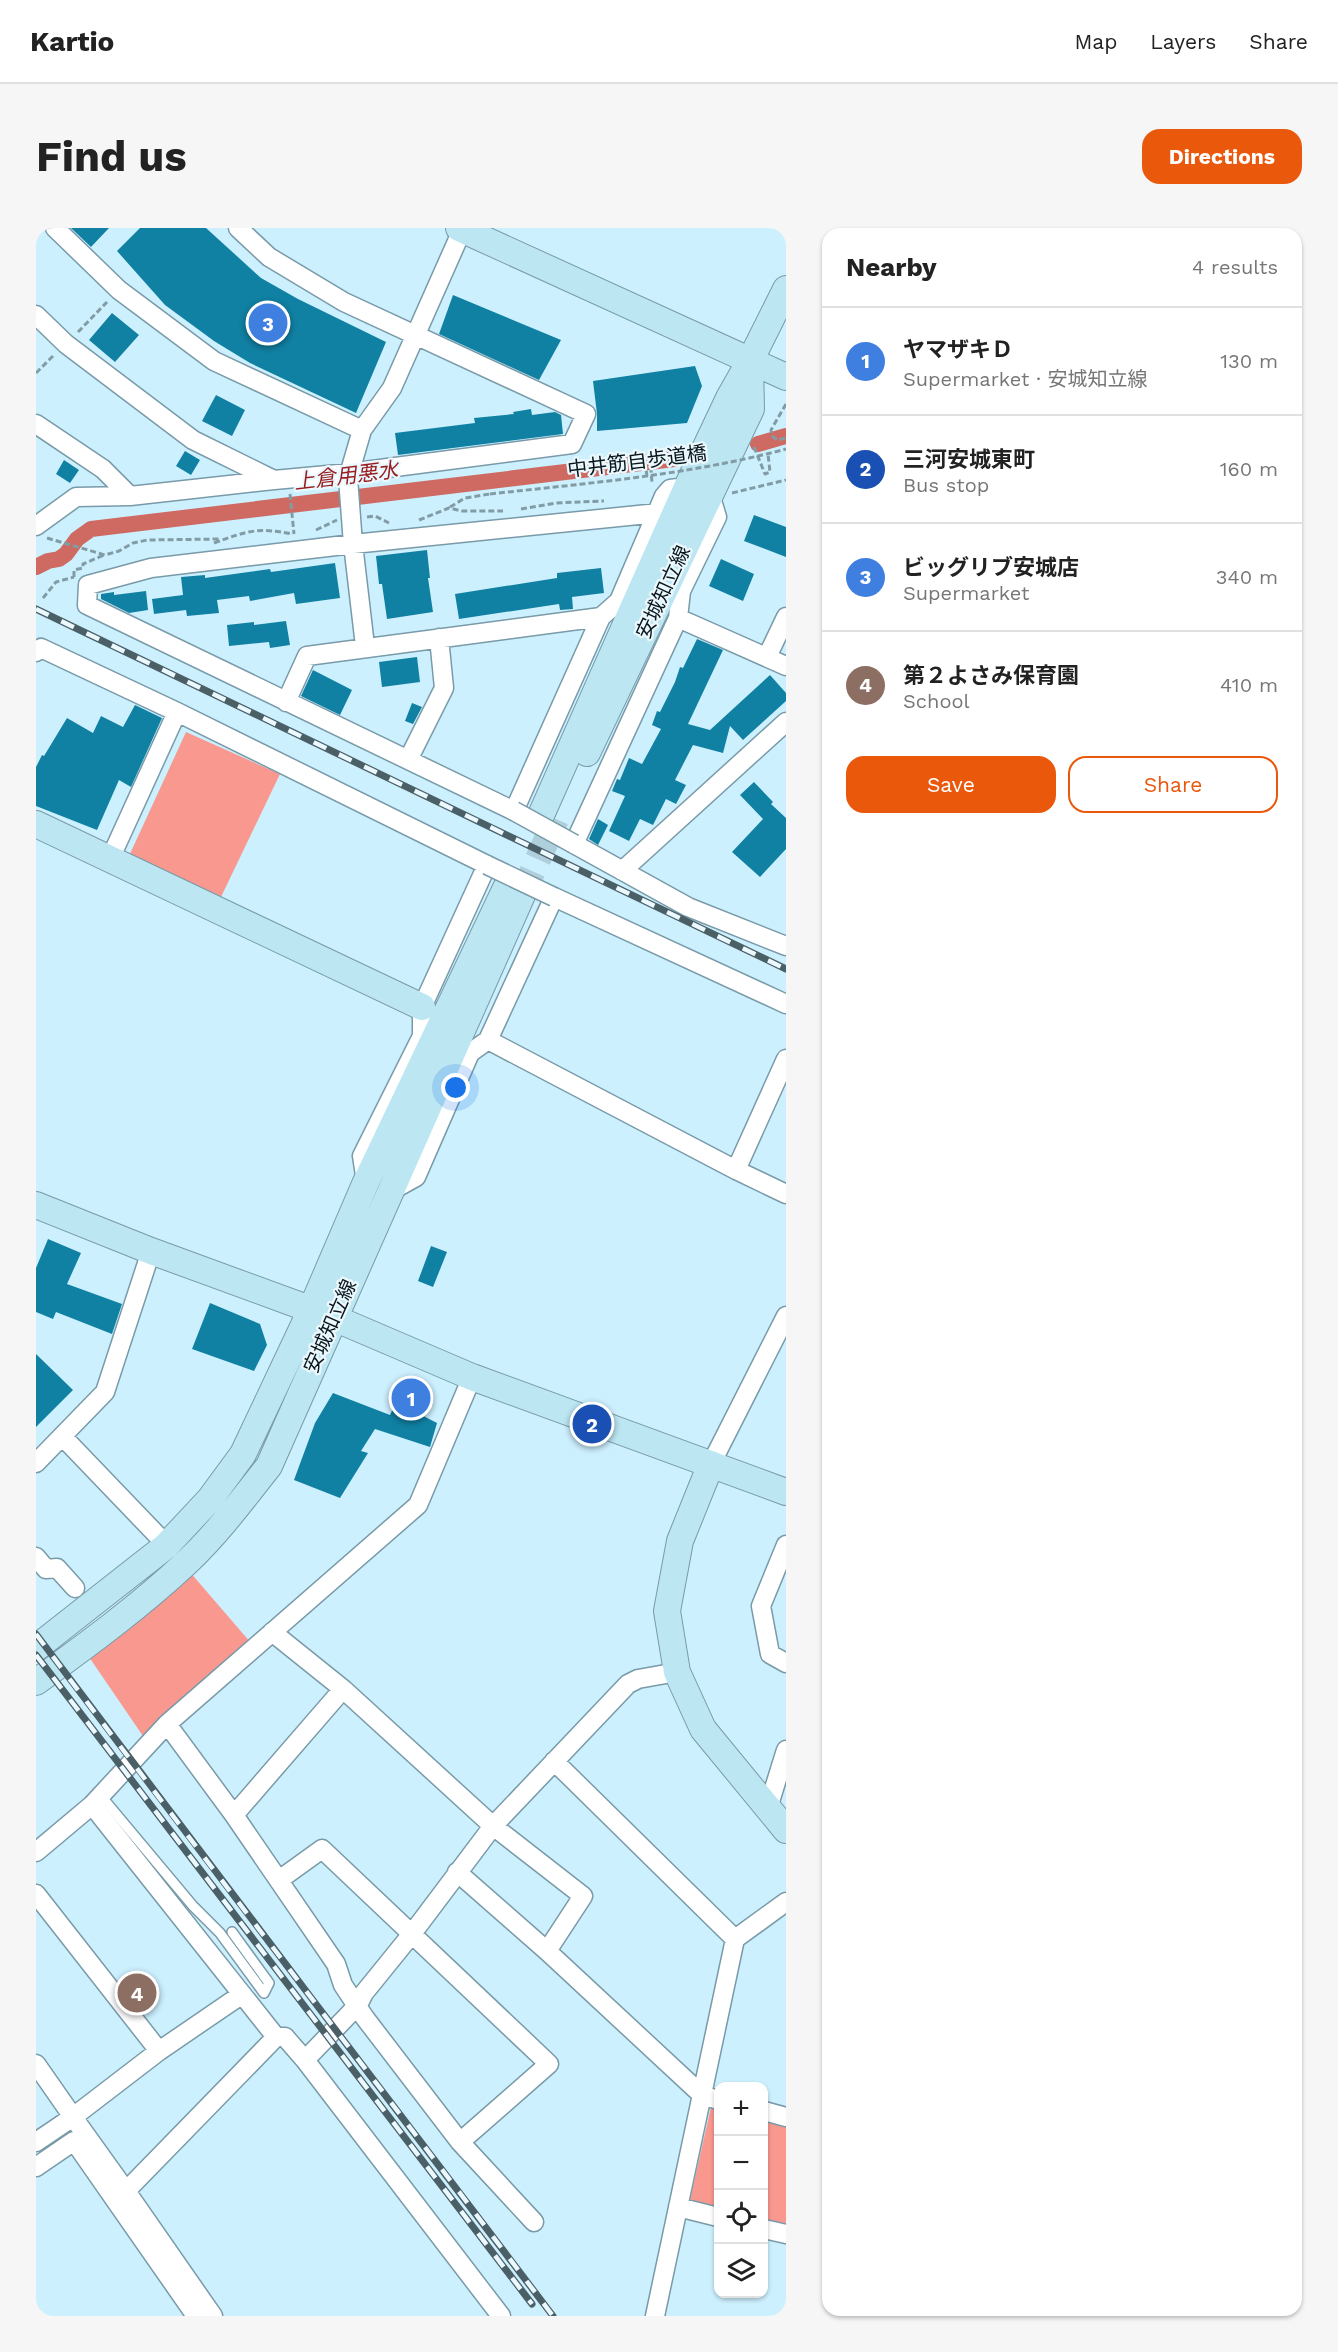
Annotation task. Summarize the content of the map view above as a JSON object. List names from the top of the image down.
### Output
{
  "streets": {
    "main road": ["安城知立線"],
    "path": ["中井筋自歩道橋"]
  },
  "water": ["上倉用悪水"],
  "page": {
    "header": "Kartio",
    "nav": ["Map", "Layers", "Share"],
    "buttons": [
      "Directions",
      ["Save", "Share"]
    ],
    "title": "Find us",
    "heading": ["Nearby", "4 results"],
    "pins": [
      "3",
      "1",
      "2",
      "4"
    ],
    "list": [
      {
        "mark": "1",
        "name": "ヤマザキＤ",
        "note": "Supermarket · 安城知立線",
        "value": "130 m"
      },
      {
        "mark": "2",
        "name": "三河安城東町",
        "note": "Bus stop",
        "value": "160 m"
      },
      {
        "mark": "3",
        "name": "ビッグリブ安城店",
        "note": "Supermarket",
        "value": "340 m"
      },
      {
        "mark": "4",
        "name": "第２よさみ保育園",
        "note": "School",
        "value": "410 m"
      }
    ],
    "map_buttons": ["+", "−"]
  }
}
